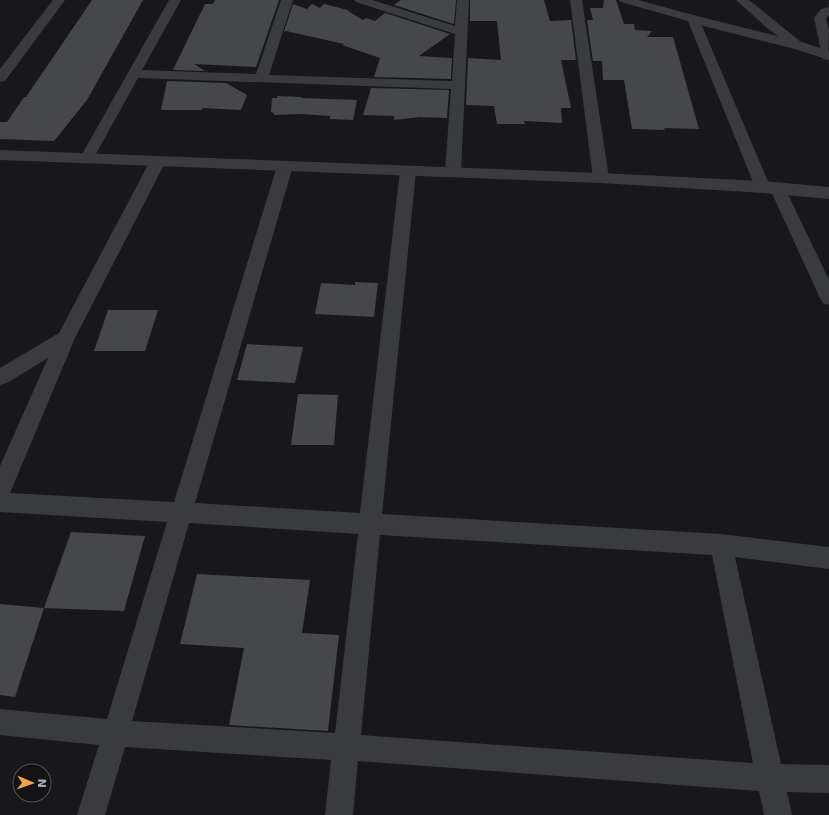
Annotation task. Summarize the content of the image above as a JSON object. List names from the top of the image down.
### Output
{
  "north": "right"
}
